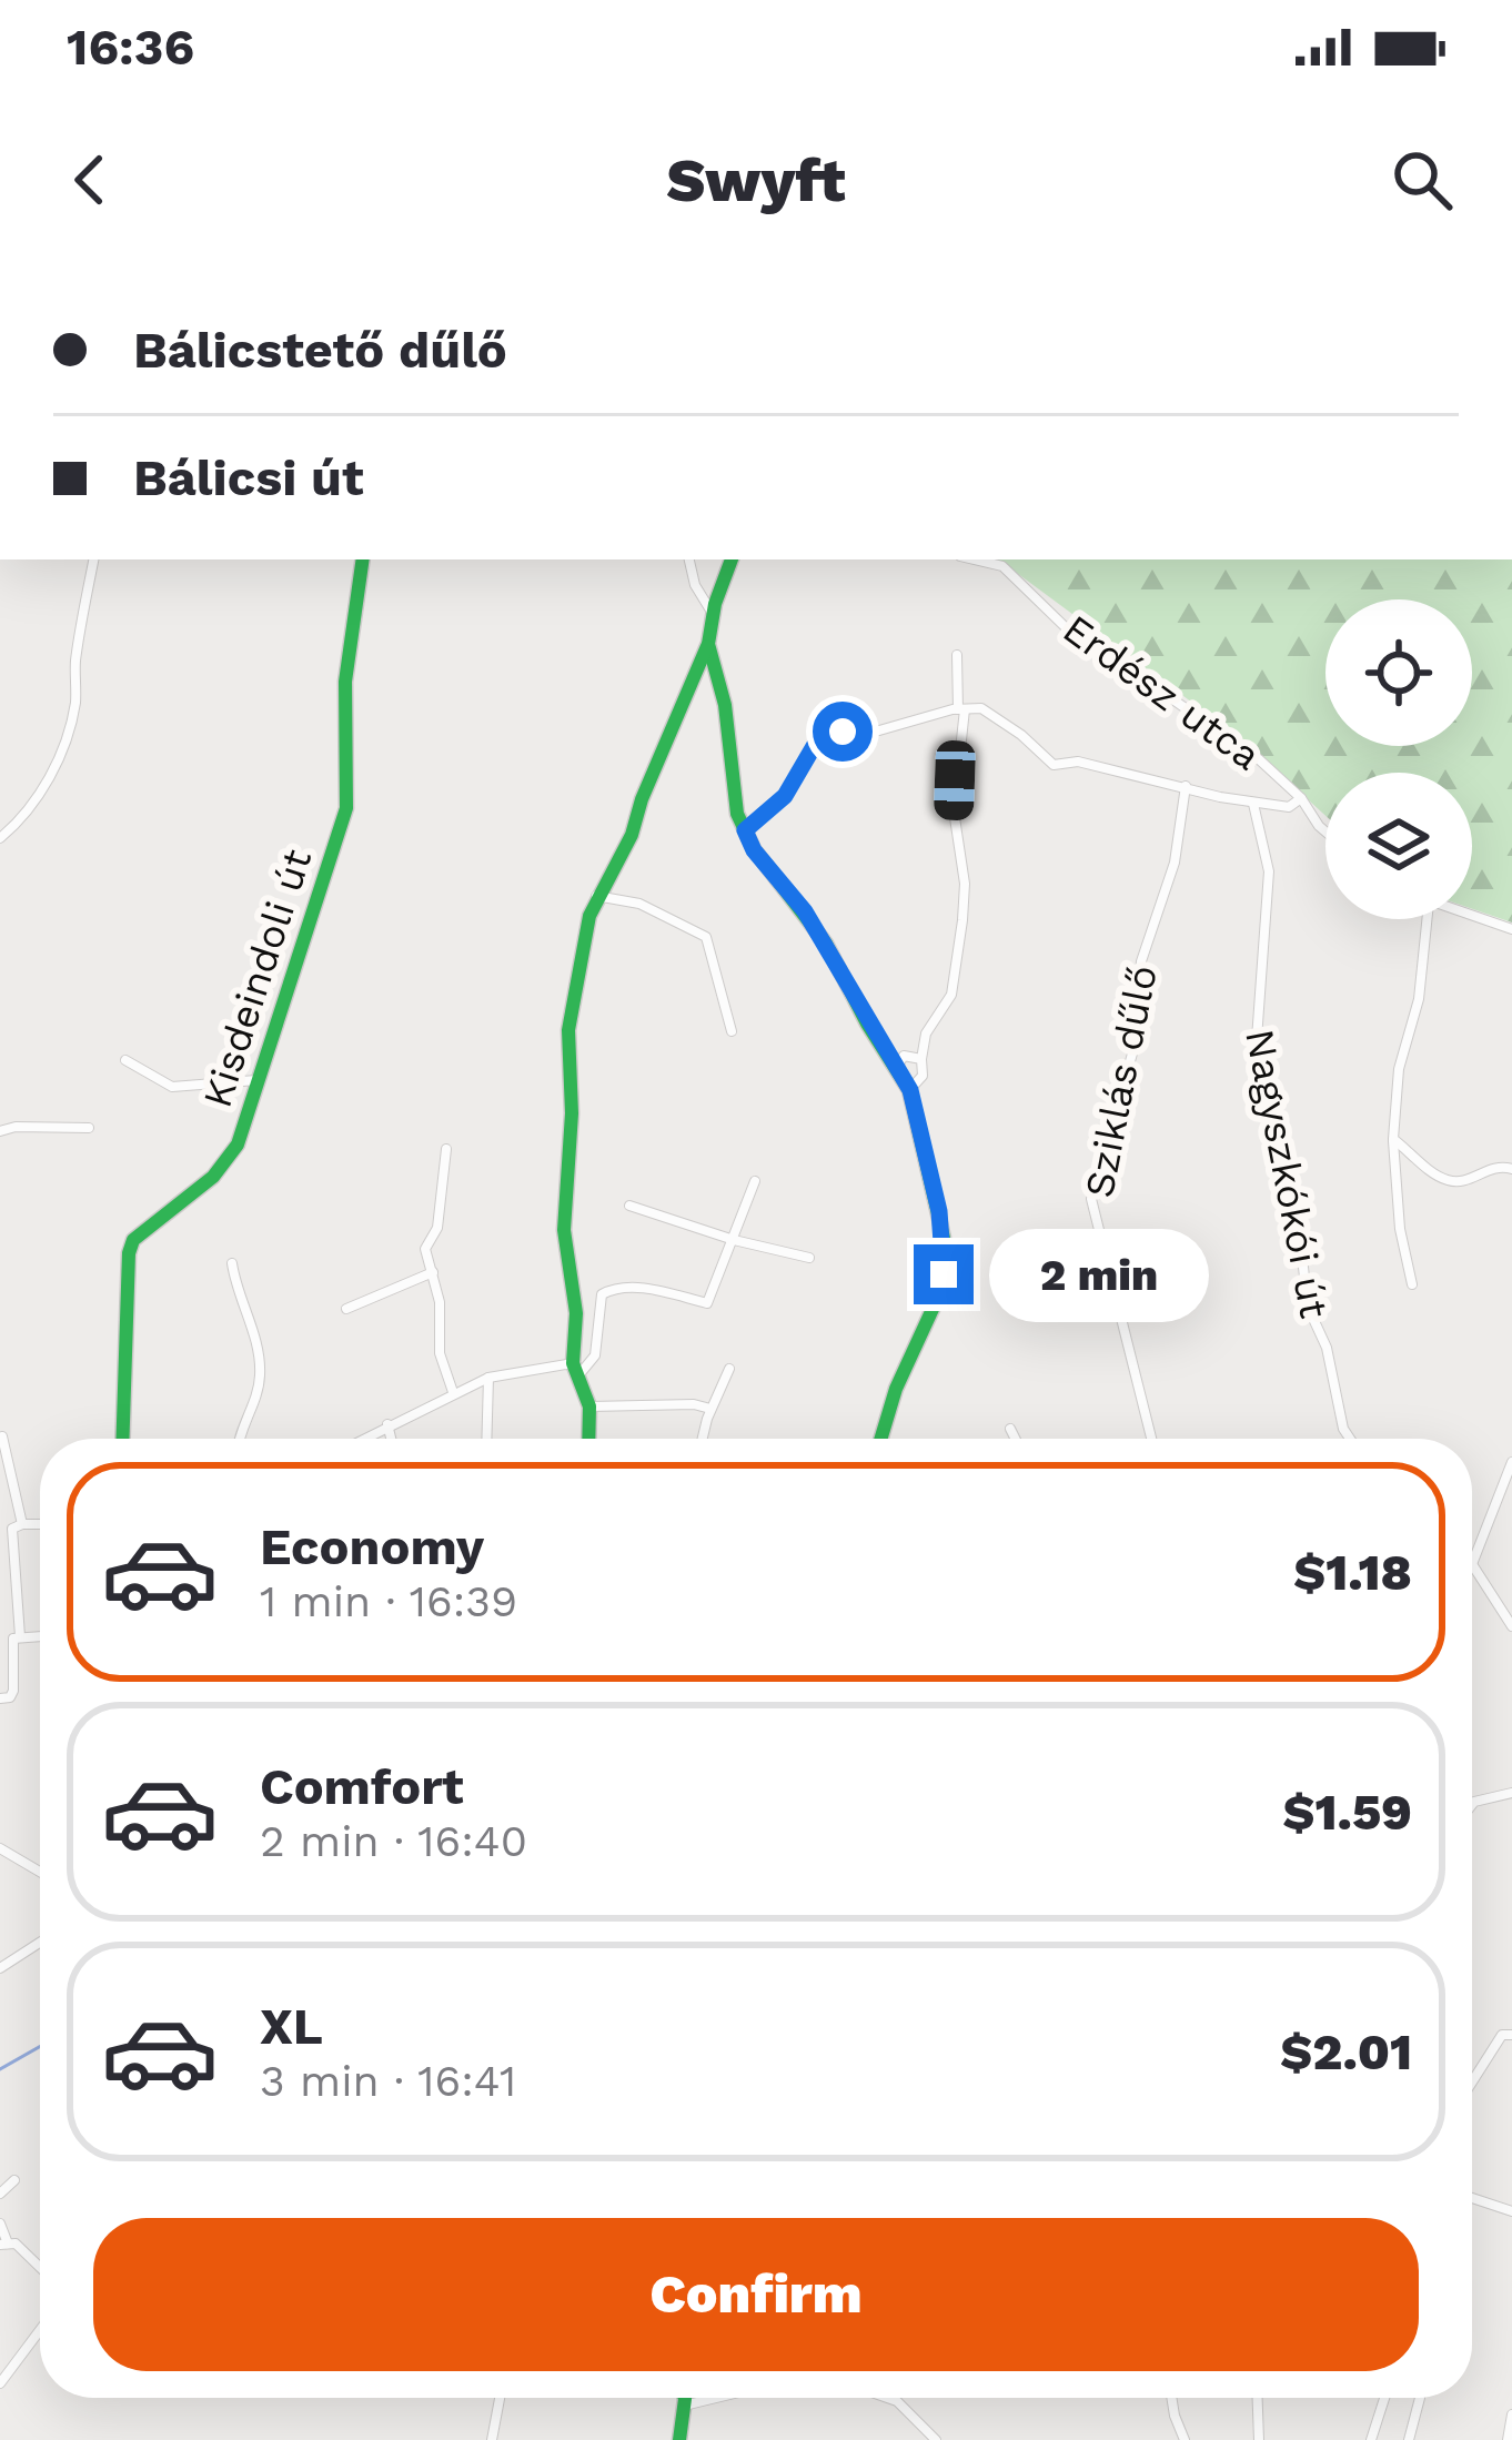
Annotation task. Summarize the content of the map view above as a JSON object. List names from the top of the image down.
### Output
{
  "streets": {
    "street": [
      "Erdész utca",
      "Kisdeindoli út",
      "Sziklás dűlő",
      "Nagyszkókói út"
    ]
  },
  "page": {
    "status": "16:36",
    "header": "Swyft",
    "banner": ["Bálicstető dűlő", "Bálicsi út"],
    "bubble": "2 min",
    "list": [
      {
        "name": "Economy",
        "note": "1 min · 16:39",
        "value": "$1.18"
      },
      {
        "name": "Comfort",
        "note": "2 min · 16:40",
        "value": "$1.59"
      },
      {
        "name": "XL",
        "note": "3 min · 16:41",
        "value": "$2.01"
      }
    ],
    "buttons": "Confirm"
  }
}
